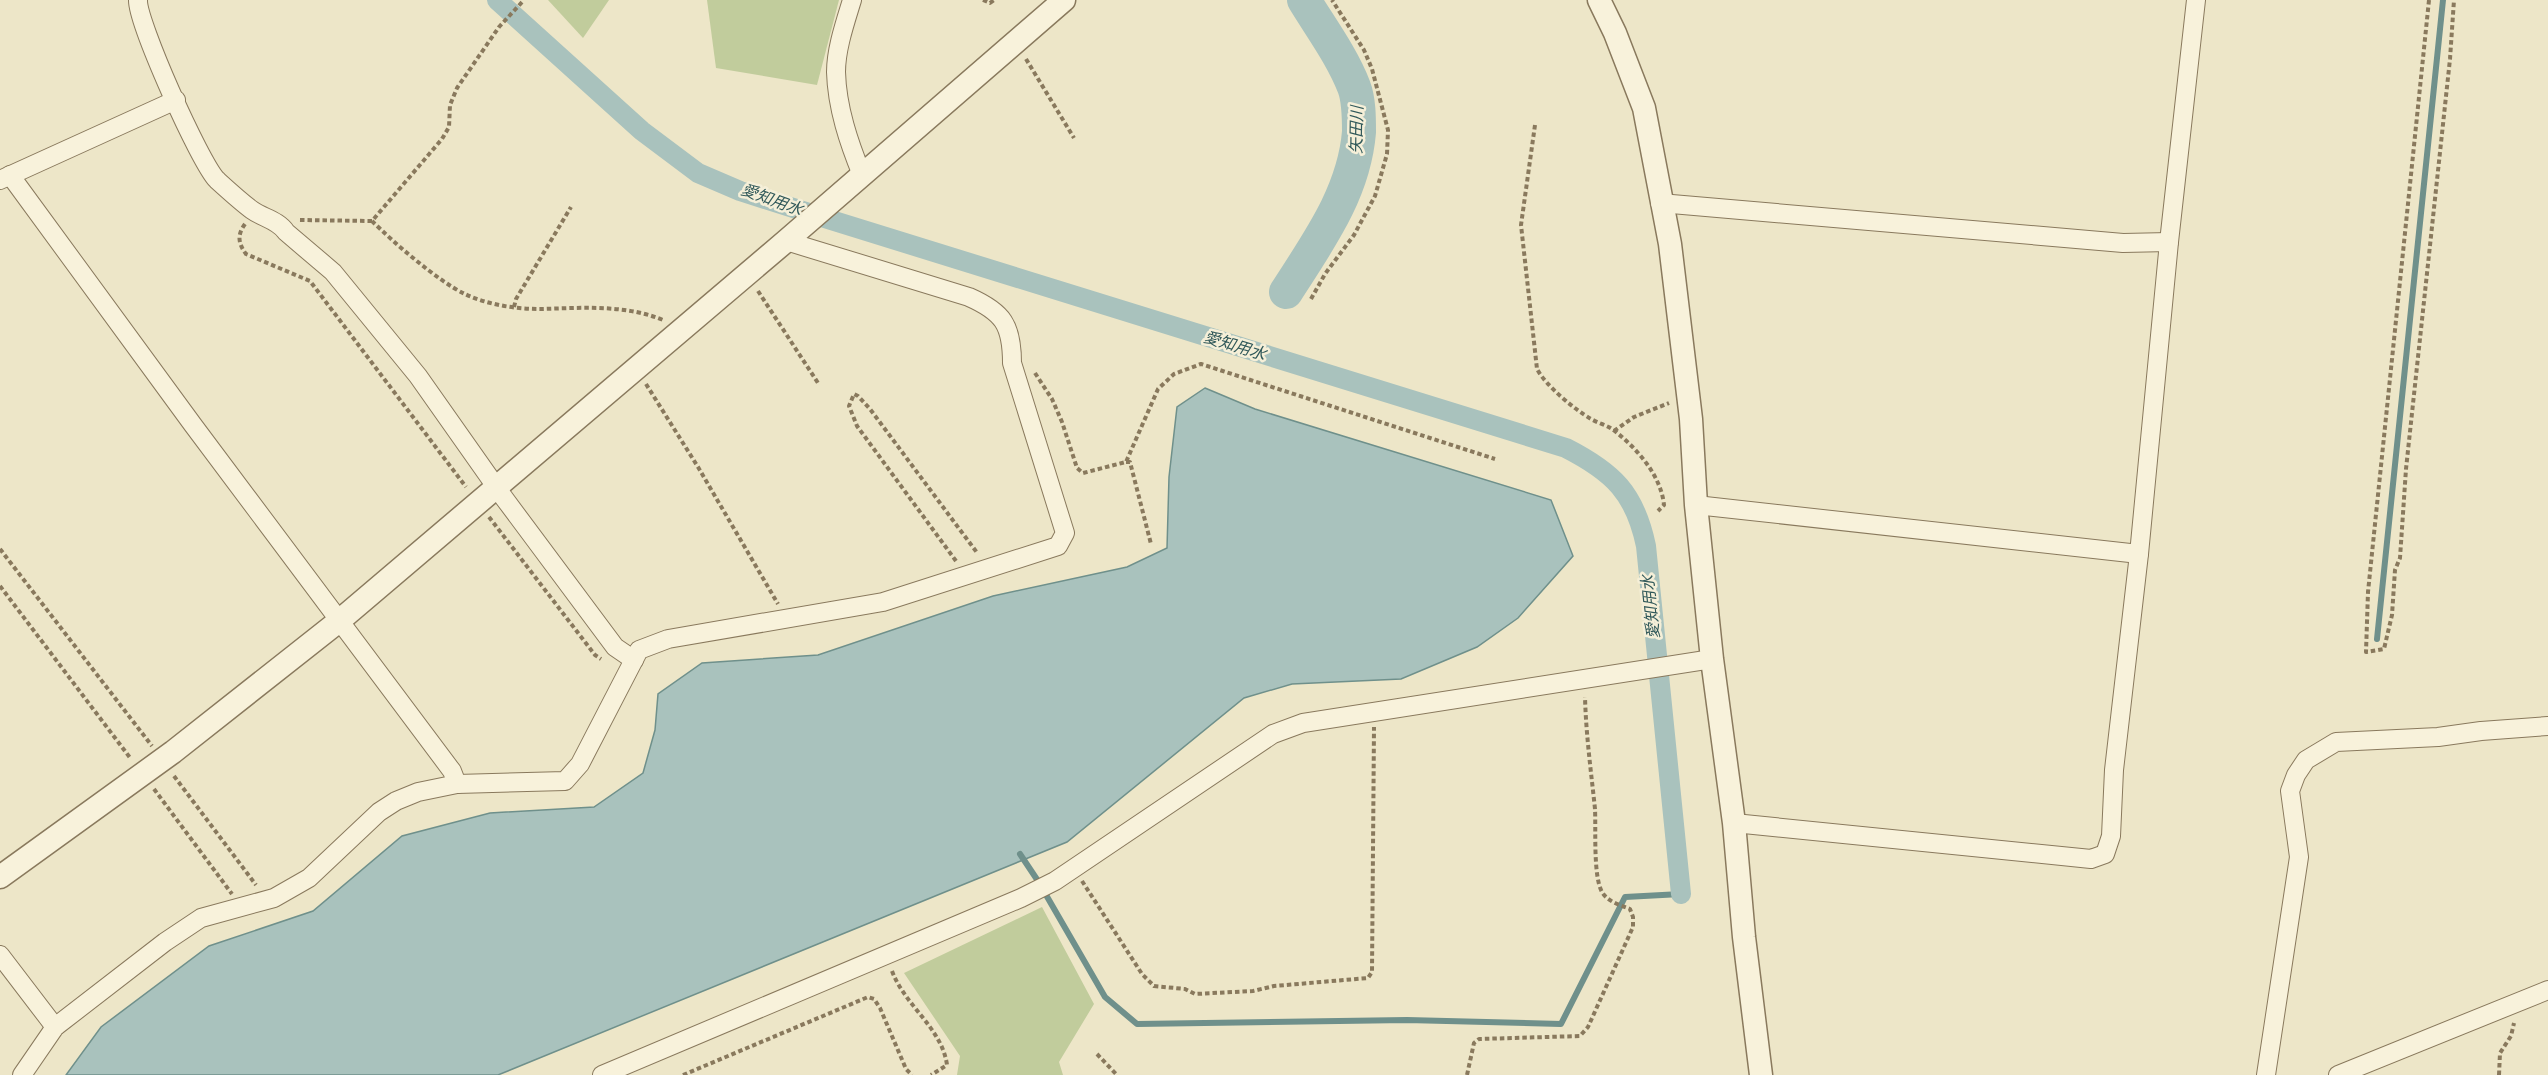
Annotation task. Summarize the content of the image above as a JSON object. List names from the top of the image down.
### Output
{
  "water": ["矢田川", "愛知用水"]
}
